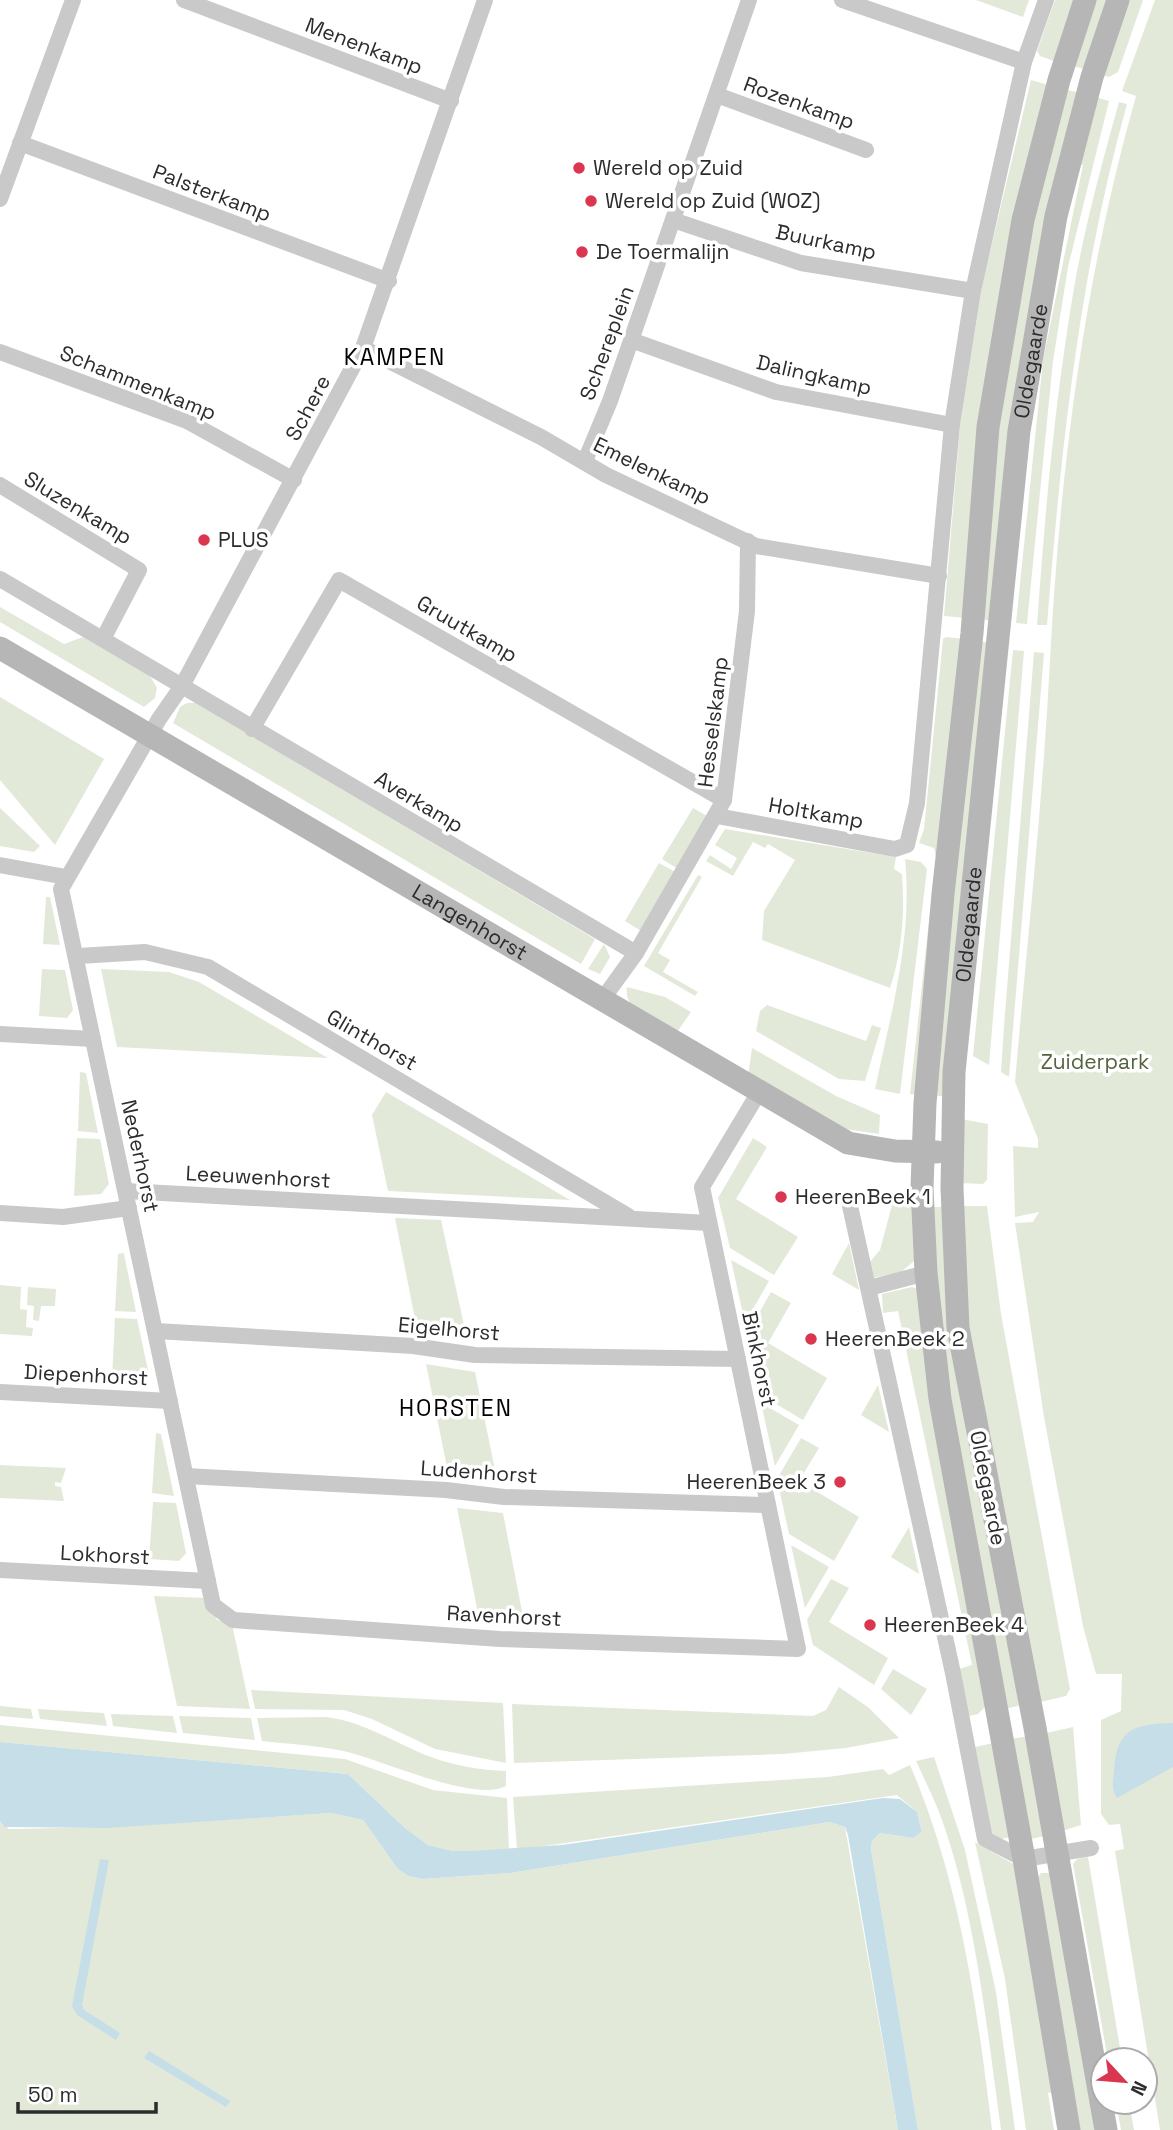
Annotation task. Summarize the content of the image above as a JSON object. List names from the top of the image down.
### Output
{
  "streets": {
    "main road": ["Oldegaarde", "Langenhorst"],
    "street": [
      "Menenkamp",
      "Rozenkamp",
      "Palsterkamp",
      "Buurkamp",
      "Schereplein",
      "Dalingkamp",
      "Schammenkamp",
      "Schere",
      "Emelenkamp",
      "Sluzenkamp",
      "Gruutkamp",
      "Hesselskamp",
      "Averkamp",
      "Holtkamp",
      "Glinthorst",
      "Nederhorst",
      "Leeuwenhorst",
      "Eigelhorst",
      "Binkhorst",
      "Diepenhorst",
      "Ludenhorst",
      "Lokhorst",
      "Ravenhorst"
    ]
  },
  "crossings": [
    ["Menenkamp", "Schere"],
    ["Rozenkamp", "Schereplein"],
    ["Palsterkamp", "Schere"],
    ["Buurkamp", "Schereplein"],
    ["Schereplein", "Dalingkamp"],
    ["Schereplein", "Emelenkamp"],
    ["Oldegaarde", "Langenhorst"],
    ["Schammenkamp", "Schere"],
    ["Schere", "Emelenkamp"],
    ["Schere", "Averkamp"],
    ["Schere", "Langenhorst"],
    ["Emelenkamp", "Hesselskamp"],
    ["Emelenkamp", "Holtkamp"],
    ["Gruutkamp", "Hesselskamp"],
    ["Gruutkamp", "Averkamp"],
    ["Hesselskamp", "Averkamp"],
    ["Hesselskamp", "Holtkamp"],
    ["Hesselskamp", "Langenhorst"],
    ["Langenhorst", "Binkhorst"],
    ["Glinthorst", "Nederhorst"],
    ["Glinthorst", "Leeuwenhorst"],
    ["Glinthorst", "Binkhorst"],
    ["Nederhorst", "Leeuwenhorst"],
    ["Nederhorst", "Eigelhorst"],
    ["Nederhorst", "Diepenhorst"],
    ["Nederhorst", "Ludenhorst"],
    ["Nederhorst", "Lokhorst"],
    ["Nederhorst", "Ravenhorst"],
    ["Eigelhorst", "Binkhorst"],
    ["Binkhorst", "Ludenhorst"],
    ["Binkhorst", "Ravenhorst"]
  ],
  "districts": ["KAMPEN", "HORSTEN"],
  "parks": ["Zuiderpark"],
  "places": [
    "Wereld op Zuid",
    "Wereld op Zuid (WOZ)",
    "De Toermalijn",
    "PLUS",
    "HeerenBeek 1",
    "HeerenBeek 2",
    "HeerenBeek 3",
    "HeerenBeek 4"
  ],
  "scale_bar": "50 m",
  "north": "bottom right"
}
